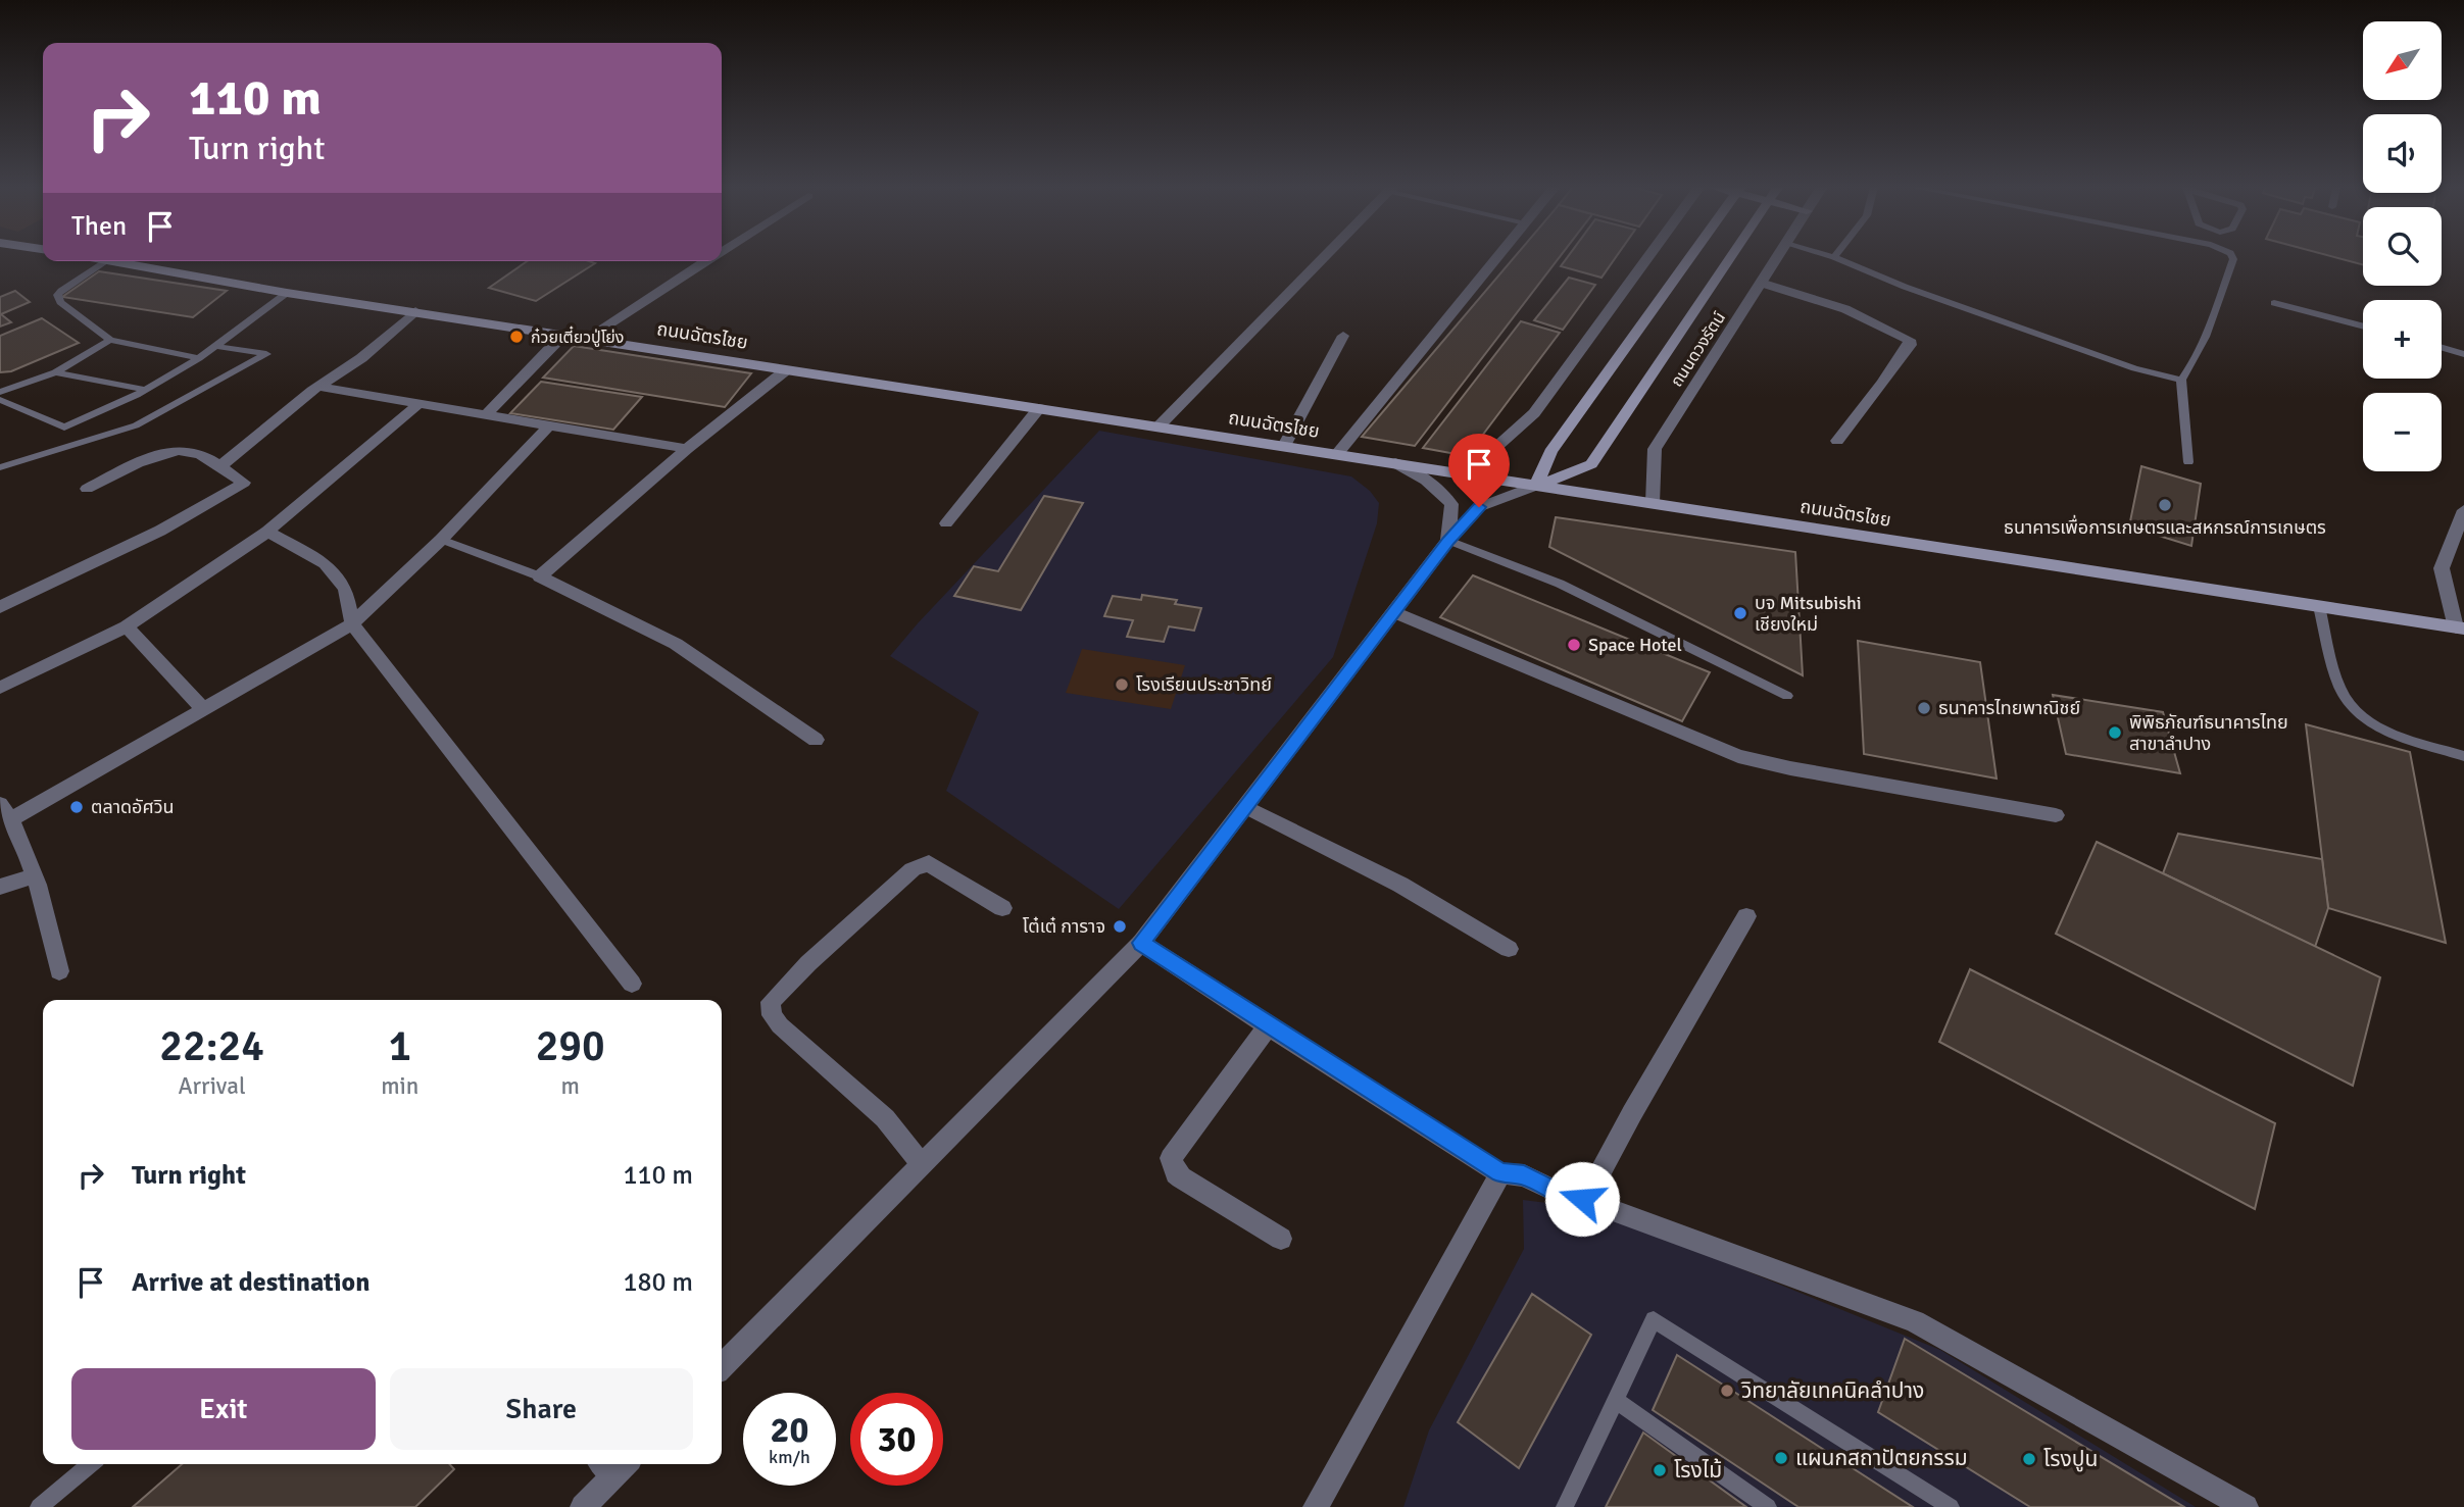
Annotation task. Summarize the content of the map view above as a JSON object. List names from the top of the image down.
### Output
{
  "streets": {
    "main road": ["ถนนฉัตรไชย"],
    "street": ["ถนนดวงรัตน์"]
  },
  "crossings": [
    ["ถนนฉัตรไชย", "ถนนดวงรัตน์"]
  ],
  "places": [
    "ก๋วยเตี๋ยวปู่โย่ง",
    "ธนาคารเพื่อการเกษตรและสหกรณ์การเกษตร",
    "บจ Mitsubishi เชียงใหม่",
    "Space Hotel",
    "โรงเรียนประชาวิทย์",
    "ธนาคารไทยพาณิชย์",
    "พิพิธภัณฑ์ธนาคารไทย สาขาลำปาง",
    "ตลาดอัศวิน",
    "โต๋เต๋ การาจ",
    "วิทยาลัยเทคนิคลำปาง",
    "แผนกสถาปัตยกรรม",
    "โรงปูน",
    "โรงไม้"
  ],
  "north": "bottom left",
  "page": {
    "map_buttons": ["+", "−"],
    "turn": ["110 m", "Turn right"],
    "then": "Then",
    "eta": [
      "22:24",
      "Arrival",
      "1",
      "min",
      "290",
      "m"
    ],
    "list": [
      {
        "name": "Turn right",
        "value": "110 m"
      },
      {
        "name": "Arrive at destination",
        "value": "180 m"
      }
    ],
    "buttons": ["Exit", "Share"],
    "speed": "20 km/h",
    "limit": "30"
  }
}
